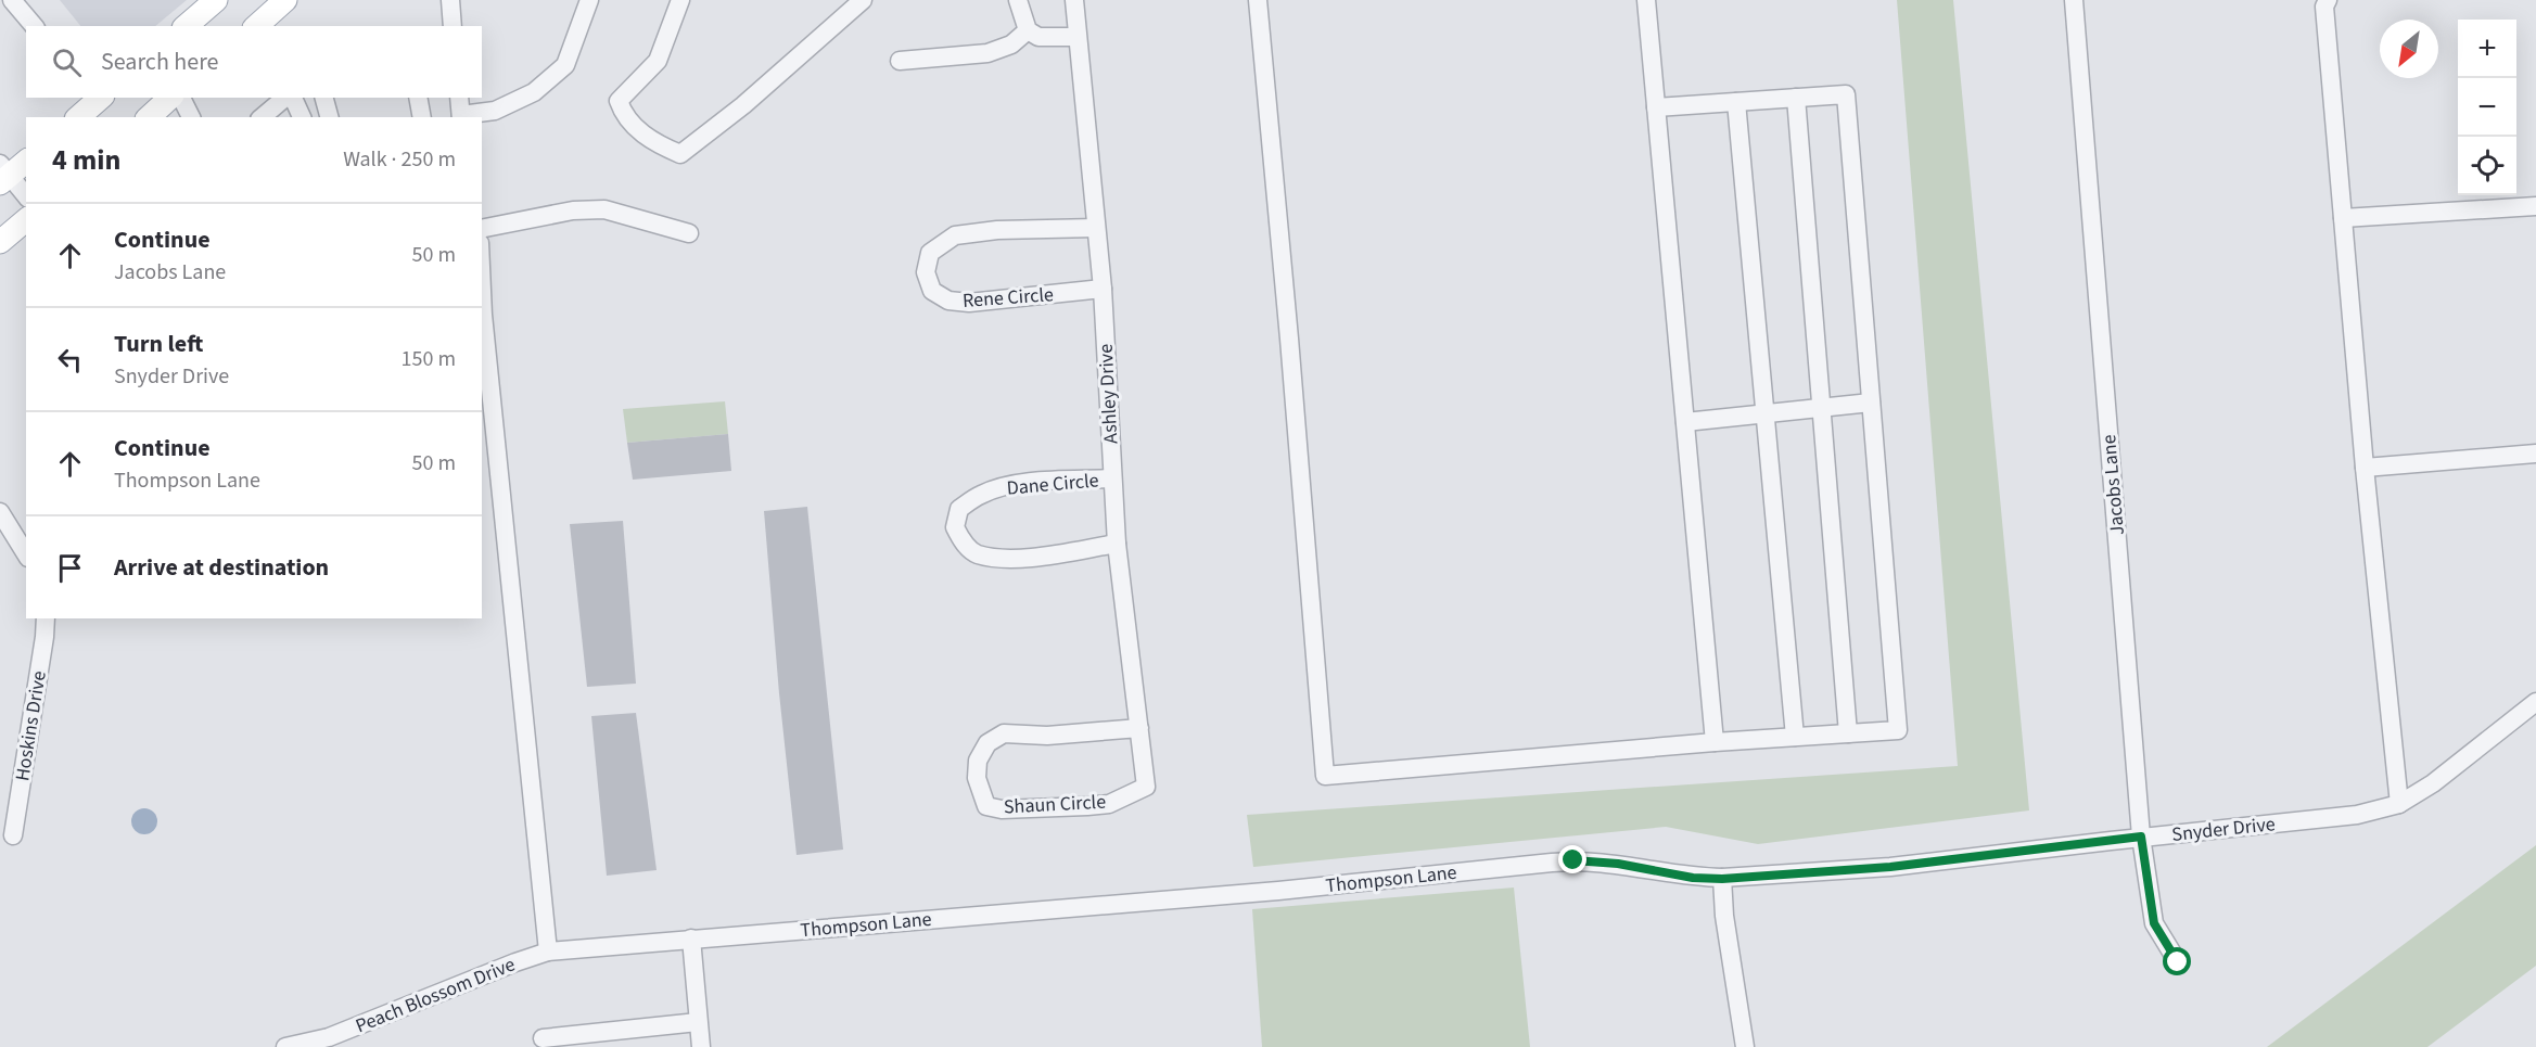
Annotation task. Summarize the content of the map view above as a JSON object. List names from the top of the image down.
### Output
{
  "streets": {
    "street": [
      "Rene Circle",
      "Ashley Drive",
      "Dane Circle",
      "Jacobs Lane",
      "Hoskins Drive",
      "Shaun Circle",
      "Snyder Drive",
      "Thompson Lane",
      "Peach Blossom Drive"
    ]
  },
  "crossings": [
    ["Rene Circle", "Ashley Drive"],
    ["Ashley Drive", "Dane Circle"],
    ["Ashley Drive", "Shaun Circle"],
    ["Jacobs Lane", "Snyder Drive"],
    ["Snyder Drive", "Thompson Lane"],
    ["Thompson Lane", "Peach Blossom Drive"]
  ],
  "north": "bottom left",
  "page": {
    "map_buttons": ["+", "−"],
    "search": "Search here",
    "heading": ["4 min", "Walk · 250 m"],
    "list": [
      ["Continue", "Jacobs Lane", "50 m"],
      ["Turn left", "Snyder Drive", "150 m"],
      ["Continue", "Thompson Lane", "50 m"],
      "Arrive at destination"
    ]
  }
}
